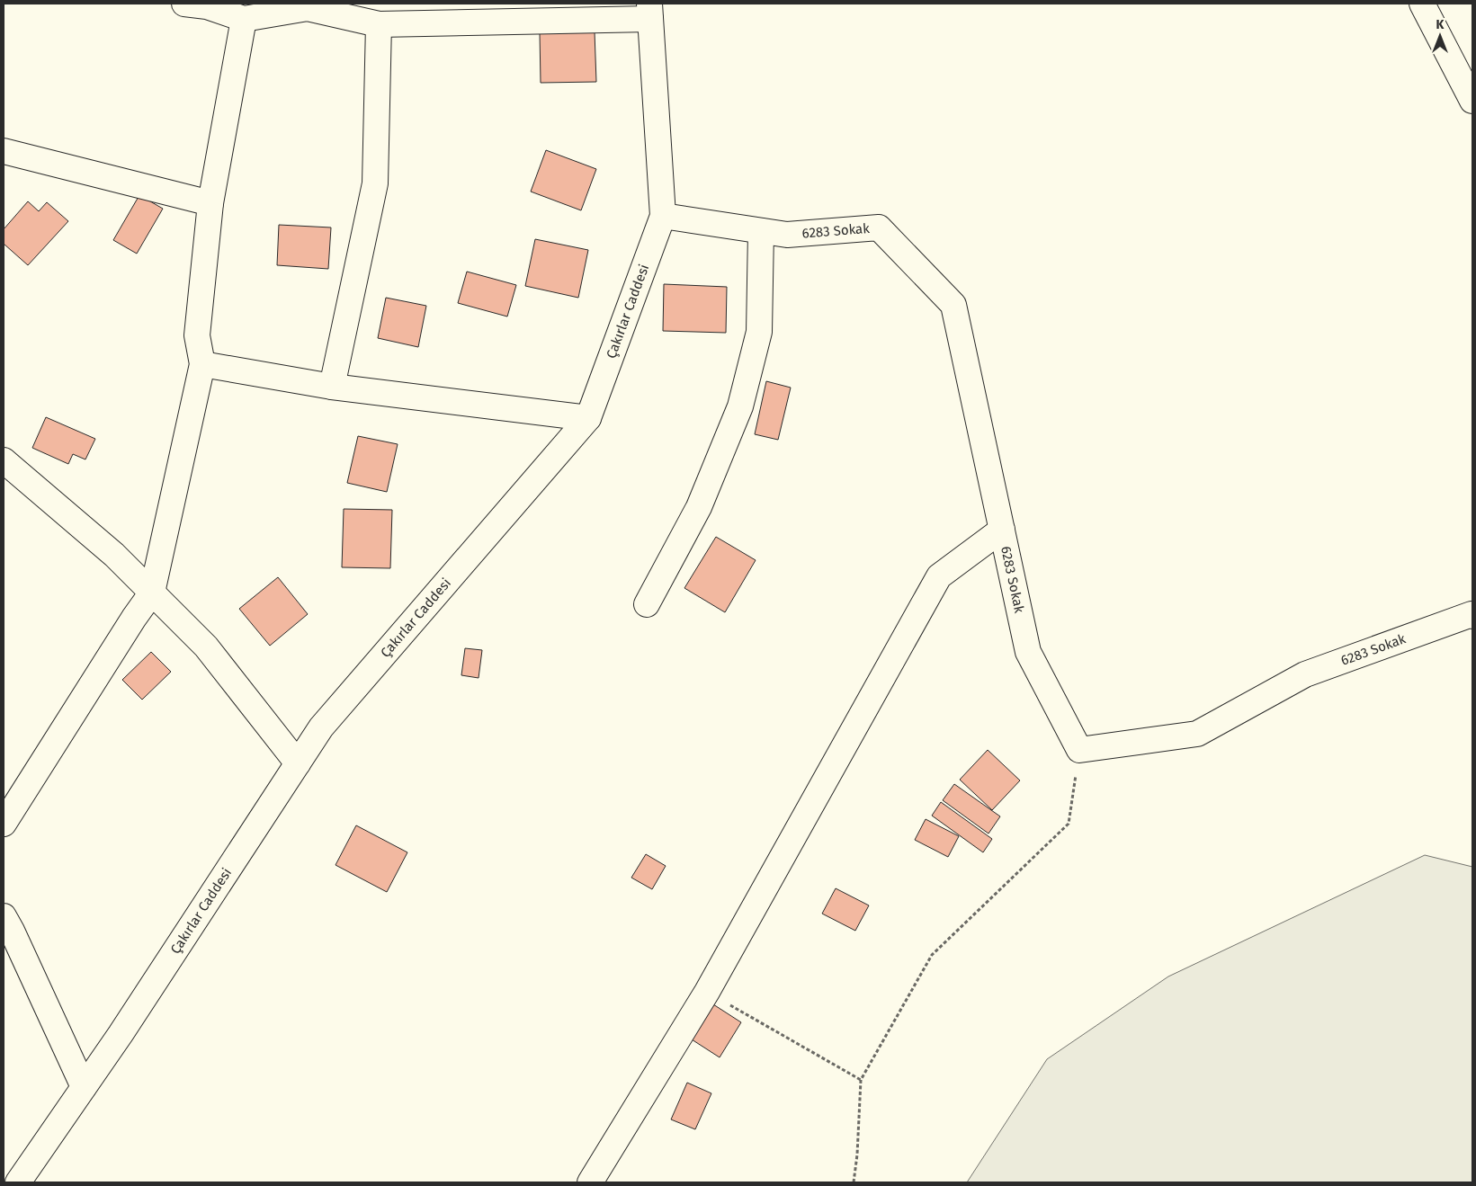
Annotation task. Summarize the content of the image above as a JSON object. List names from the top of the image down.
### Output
{
  "streets": {
    "street": ["6283 Sokak", "Çakırlar Caddesi"]
  },
  "crossings": [
    ["6283 Sokak", "Çakırlar Caddesi"]
  ],
  "north": "top"
}
